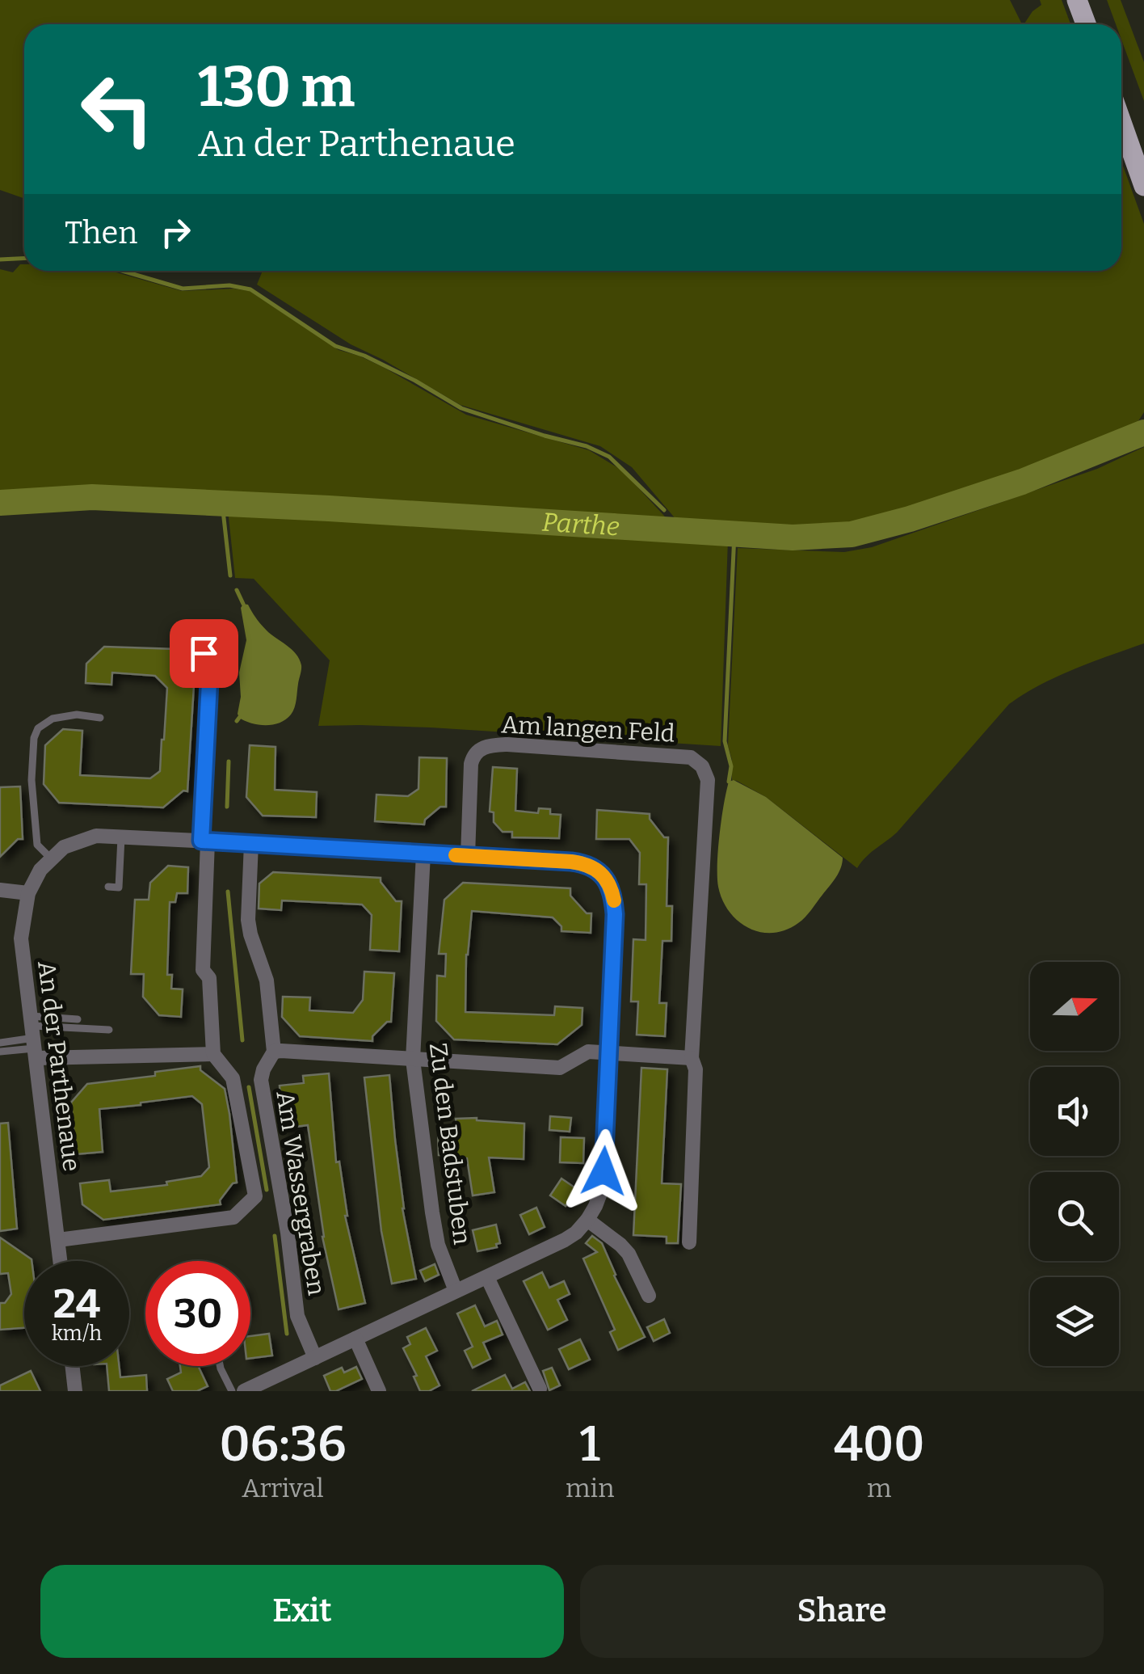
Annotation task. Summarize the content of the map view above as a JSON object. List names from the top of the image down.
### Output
{
  "streets": {
    "street": [
      "Am langen Feld",
      "An der Parthenaue",
      "Zu den Badstuben",
      "Am Wassergraben"
    ]
  },
  "crossings": [
    ["Am langen Feld", "An der Parthenaue"],
    ["An der Parthenaue", "Zu den Badstuben"],
    ["An der Parthenaue", "Am Wassergraben"]
  ],
  "water": ["Parthe"],
  "north": "right",
  "page": {
    "turn": ["130 m", "An der Parthenaue"],
    "then": "Then",
    "speed": "24 km/h",
    "limit": "30",
    "eta": [
      "06:36",
      "Arrival",
      "1",
      "min",
      "400",
      "m"
    ],
    "buttons": ["Exit", "Share"]
  }
}
